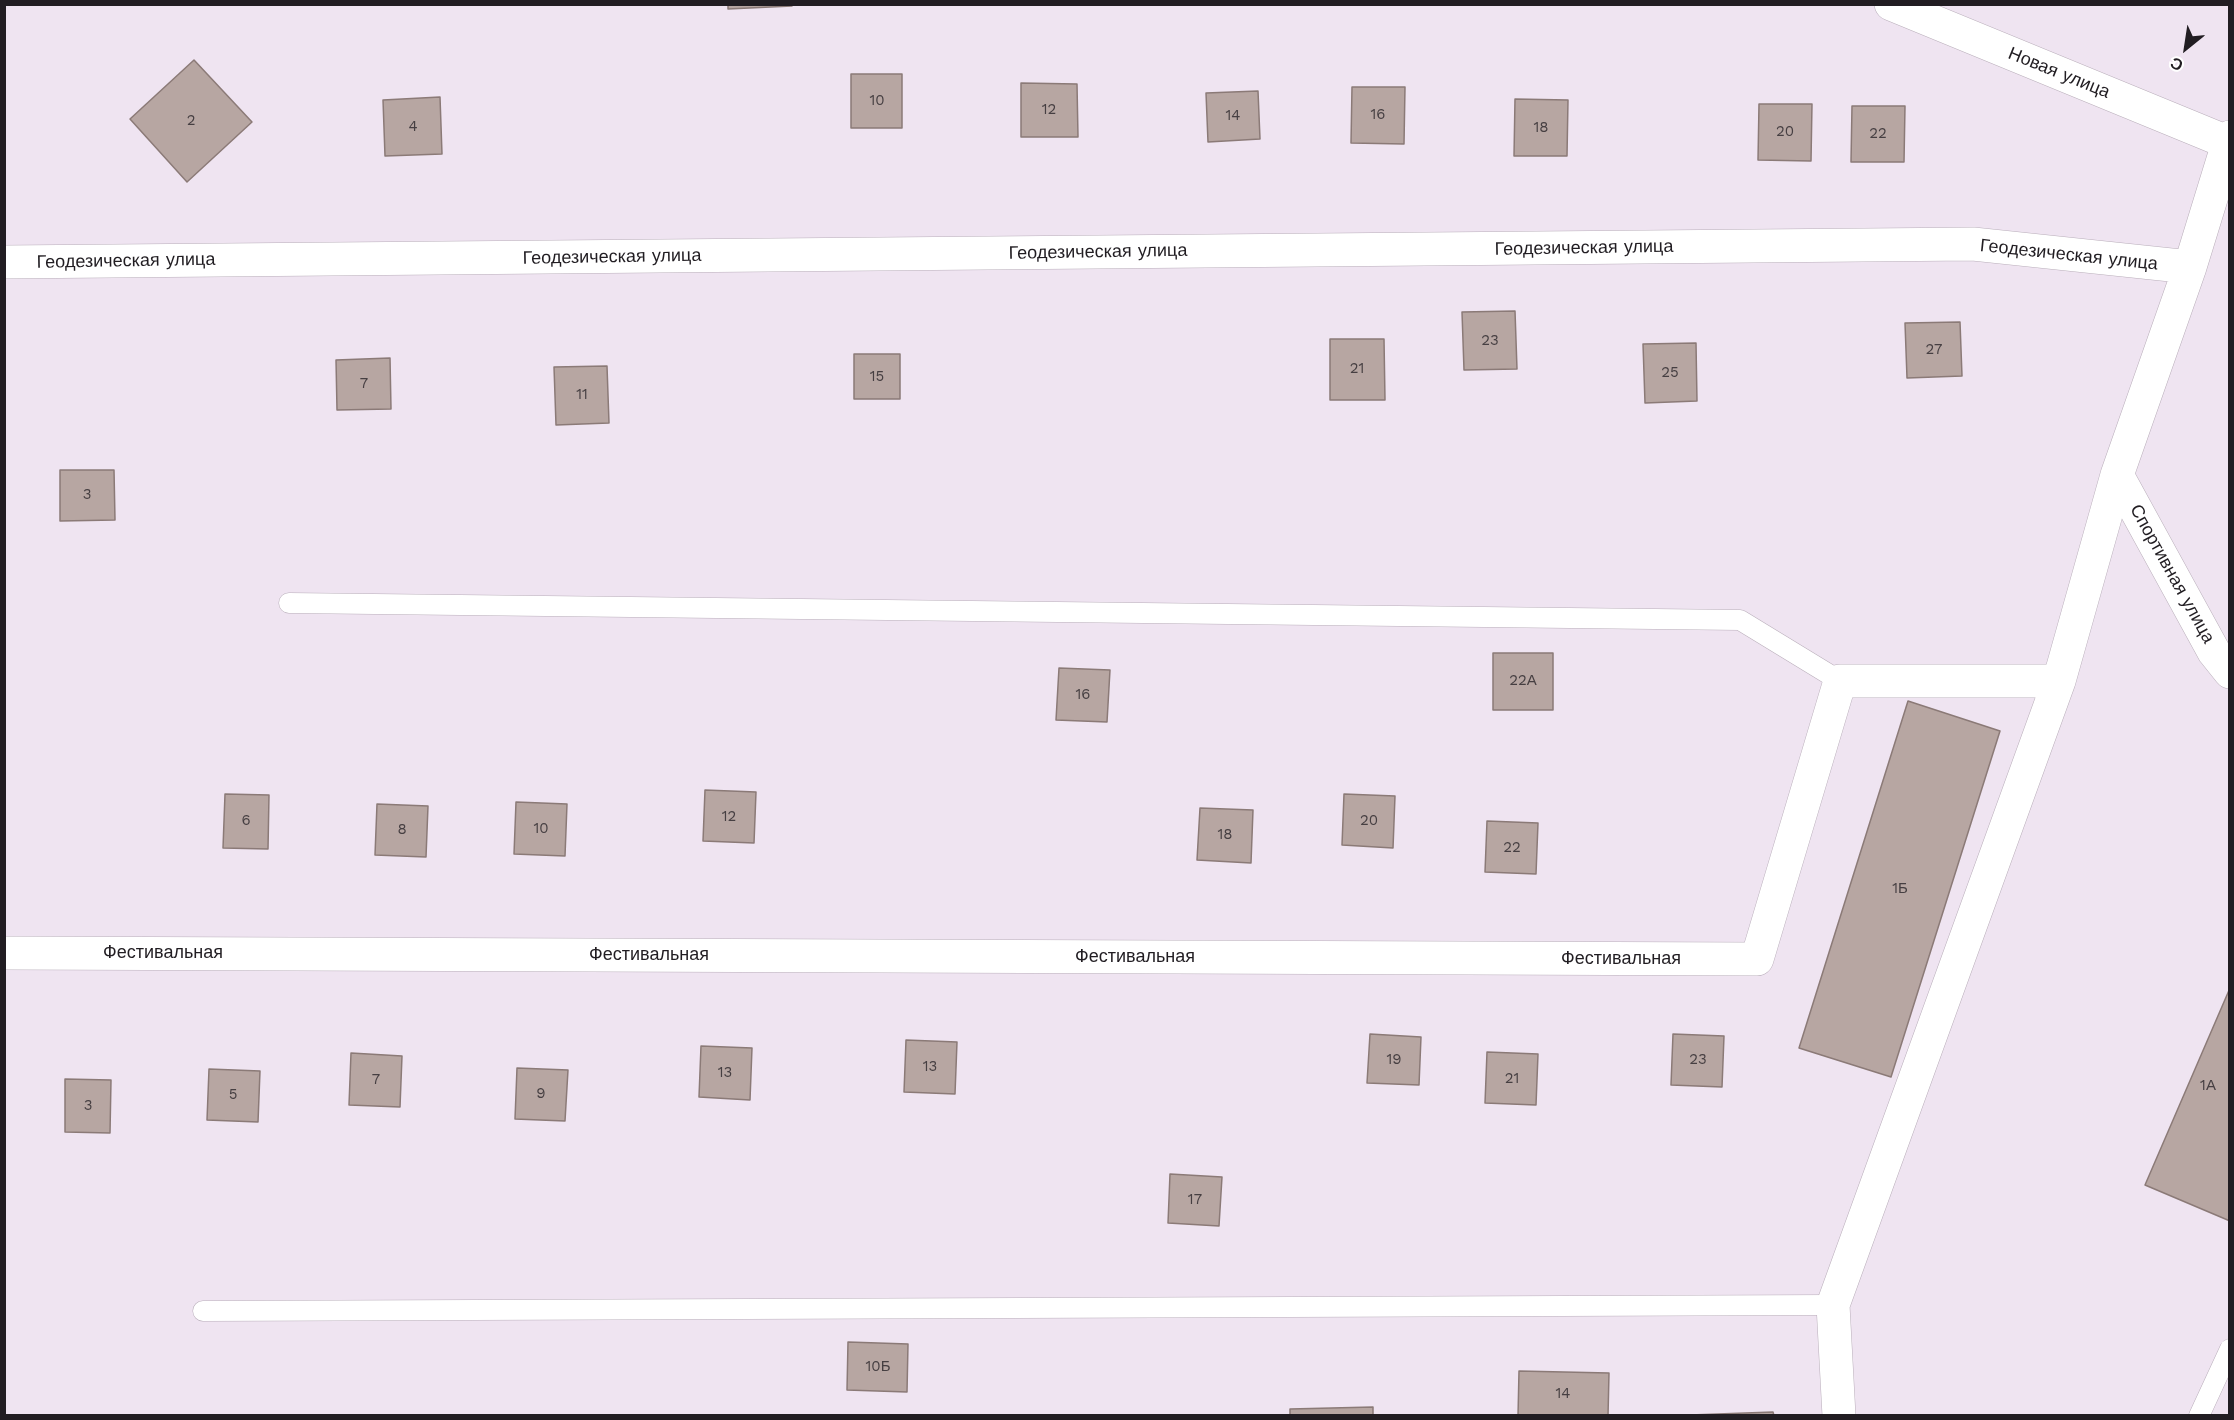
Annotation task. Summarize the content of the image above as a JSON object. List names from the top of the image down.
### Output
{
  "streets": {
    "street": [
      "Новая улица",
      "Геодезическая улица",
      "Спортивная улица",
      "Фестивальная"
    ]
  },
  "house_numbers": [
    "10",
    "12",
    "16",
    "14",
    "2",
    "4",
    "18",
    "20",
    "22",
    "23",
    "27",
    "21",
    "25",
    "15",
    "7",
    "11",
    "3",
    "22А",
    "16",
    "12",
    "6",
    "20",
    "10",
    "8",
    "18",
    "22",
    "1Б",
    "19",
    "23",
    "13",
    "13",
    "21",
    "7",
    "1А",
    "9",
    "5",
    "3",
    "17",
    "10Б",
    "14"
  ],
  "north": "bottom left"
}
